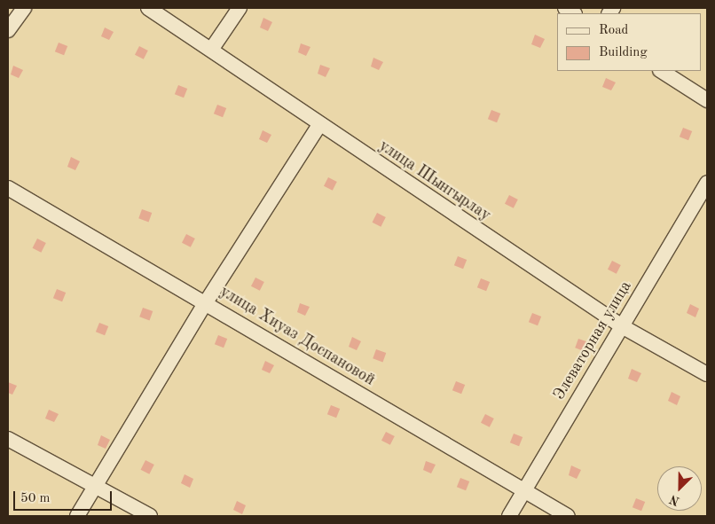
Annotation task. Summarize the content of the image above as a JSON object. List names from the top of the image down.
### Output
{
  "streets": {
    "street": ["улица Шынгырлау", "улица Хиуаз Доспановой", "Элеваторная улица"]
  },
  "crossings": [
    ["улица Шынгырлау", "Элеваторная улица"],
    ["улица Хиуаз Доспановой", "Элеваторная улица"]
  ],
  "legend": ["Road", "Building"],
  "scale_bar": "50 m",
  "north": "bottom left"
}
